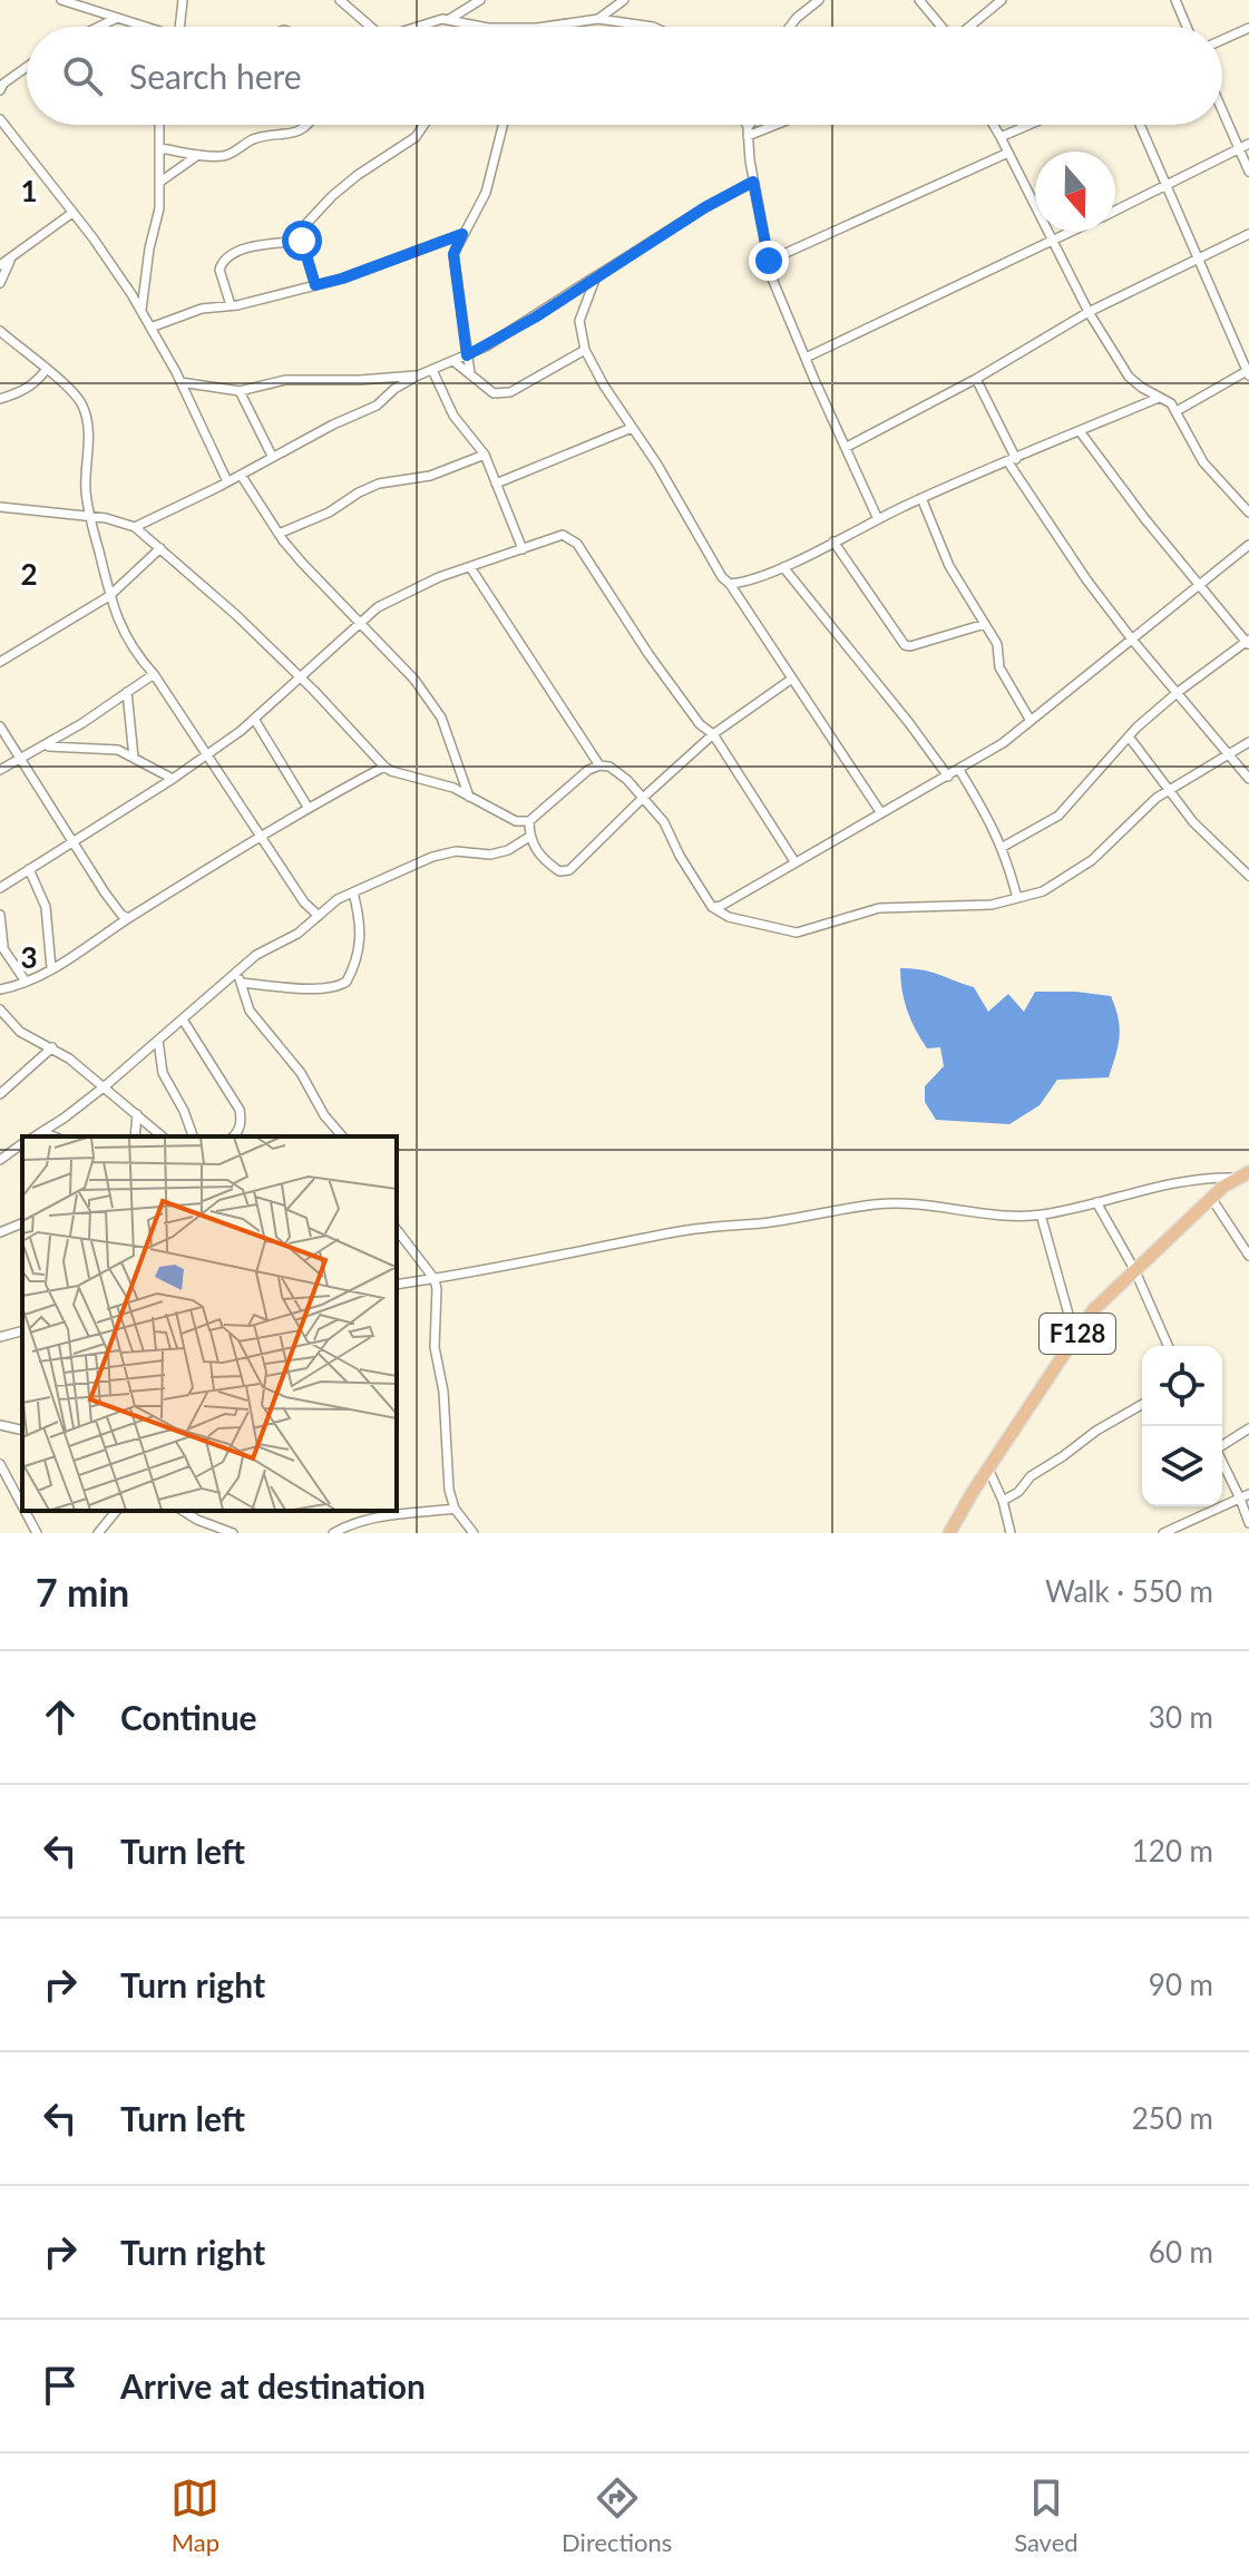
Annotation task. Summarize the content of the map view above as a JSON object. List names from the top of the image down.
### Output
{
  "streets": {
    "main road": ["F128"]
  },
  "north": "bottom",
  "page": {
    "search": "Search here",
    "heading": ["7 min", "Walk · 550 m"],
    "list": [
      ["Continue", "30 m"],
      ["Turn left", "120 m"],
      ["Turn right", "90 m"],
      ["Turn left", "250 m"],
      ["Turn right", "60 m"],
      "Arrive at destination"
    ],
    "nav": ["Map", "Directions", "Saved"]
  },
  "grid": {
    "rows": ["1", "2", "3"]
  }
}
